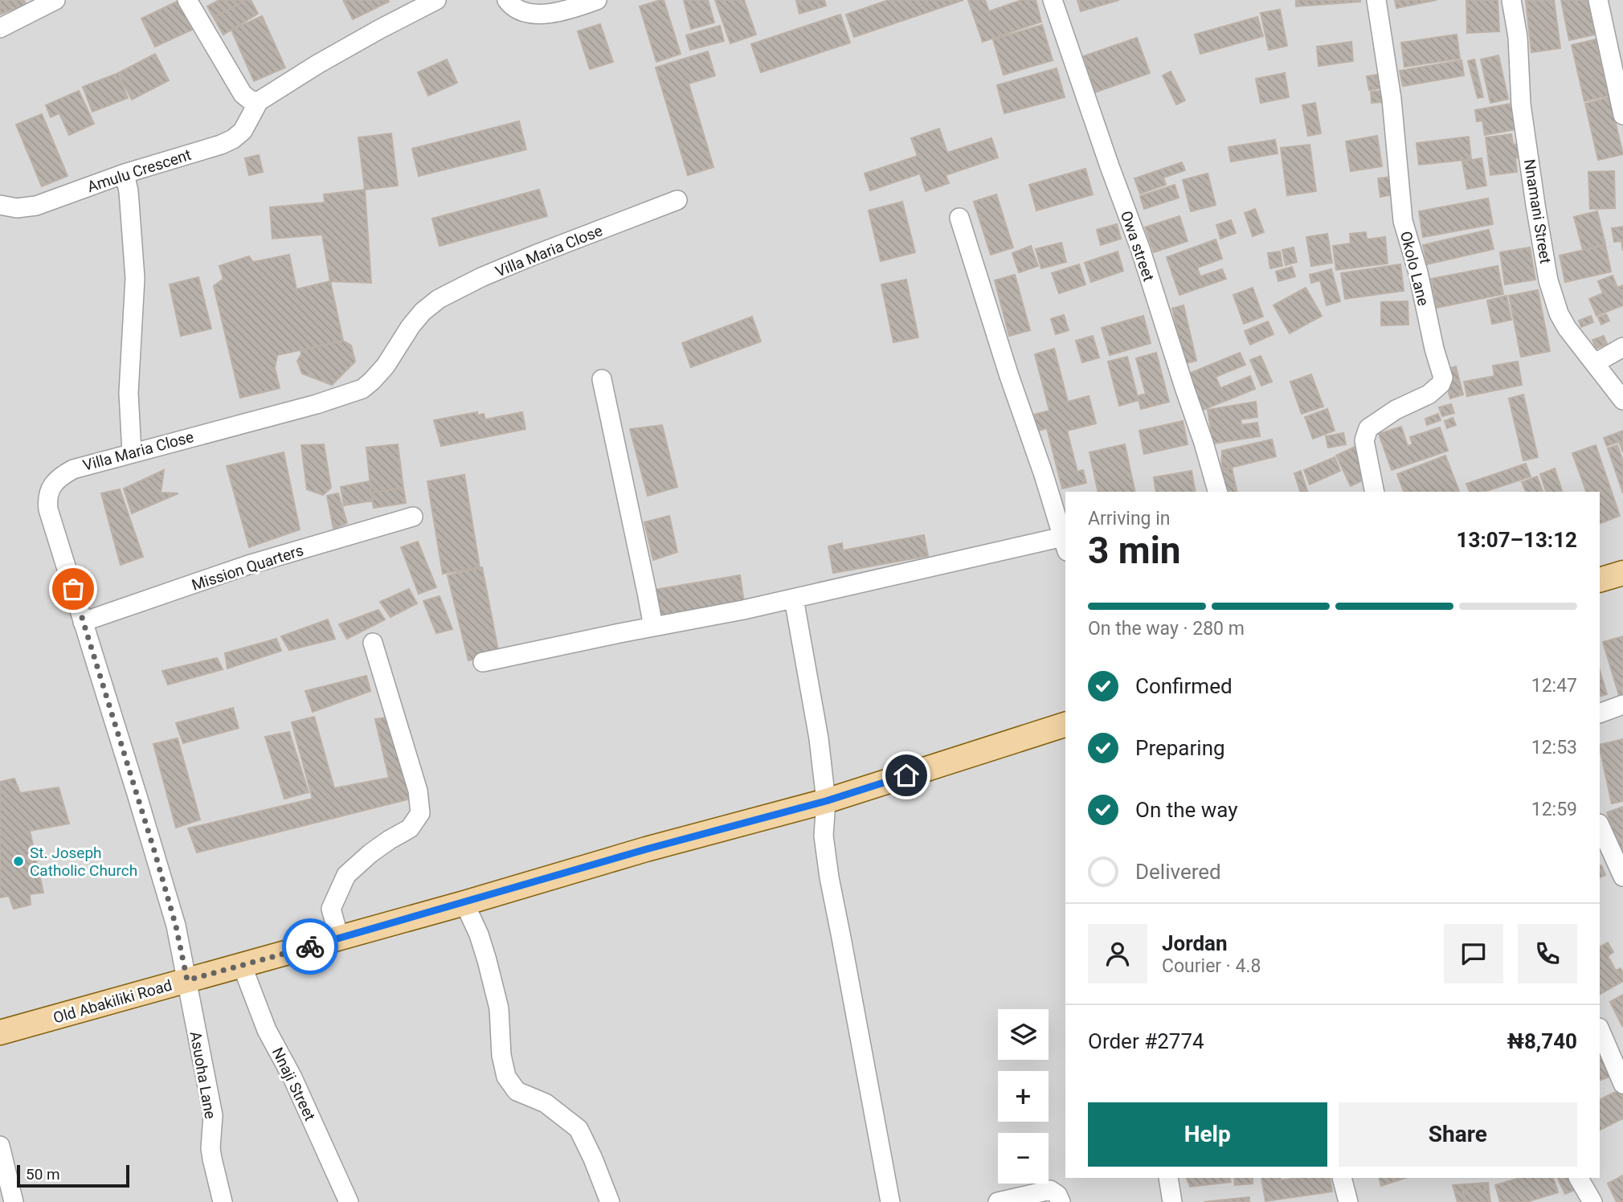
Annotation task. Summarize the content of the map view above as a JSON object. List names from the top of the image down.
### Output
{
  "streets": {
    "main road": ["Old Abakiliki Road"],
    "street": [
      "Amulu Crescent",
      "Nnamani Street",
      "Owa street",
      "Villa Maria Close",
      "Okolo Lane",
      "Mission Quarters",
      "Asuoha Lane",
      "Nnaji Street"
    ]
  },
  "crossings": [
    ["Villa Maria Close", "Mission Quarters"],
    ["Villa Maria Close", "Old Abakiliki Road"],
    ["Villa Maria Close", "Asuoha Lane"],
    ["Old Abakiliki Road", "Asuoha Lane"],
    ["Old Abakiliki Road", "Nnaji Street"]
  ],
  "places": ["St. Joseph Catholic Church"],
  "scale_bar": "50 m",
  "page": {
    "heading": ["3 min", "Arriving in", "13:07–13:12"],
    "panel": [
      "Jordan",
      "Courier · 4.8",
      "Order #2774",
      "₦8,740"
    ],
    "bar": "On the way · 280 m",
    "list": [
      ["Confirmed", "12:47"],
      ["Preparing", "12:53"],
      ["On the way", "12:59"],
      "Delivered"
    ],
    "map_buttons": ["+", "−"],
    "buttons": ["Help", "Share"],
    "scale": "50 m"
  }
}
